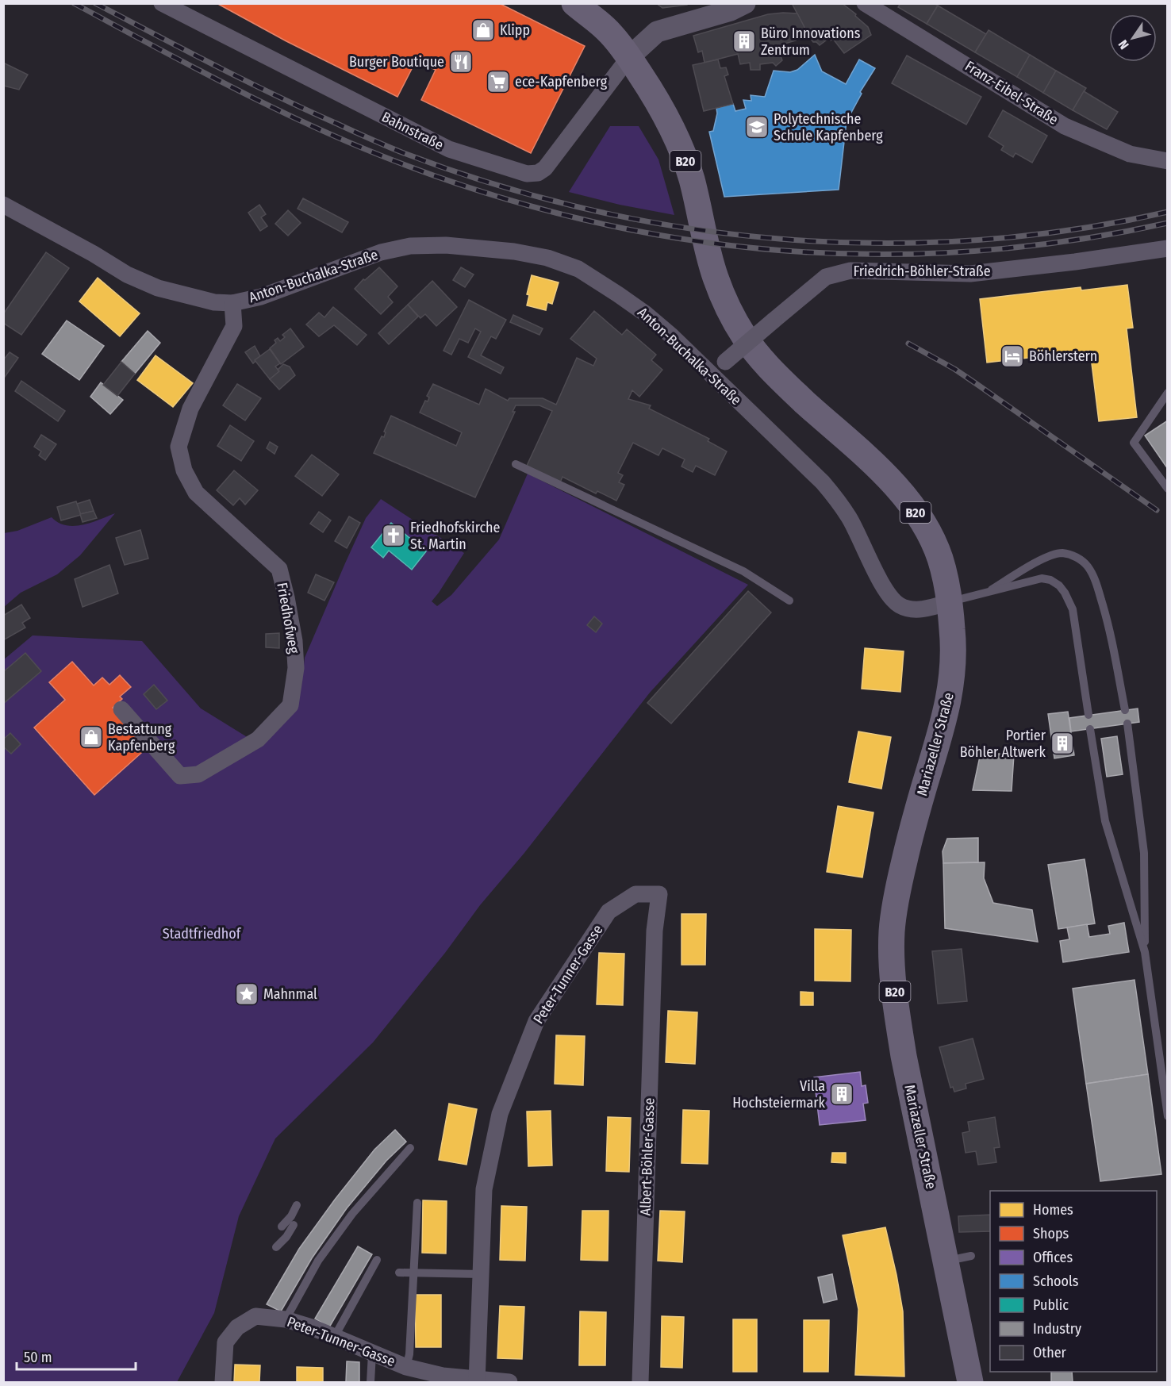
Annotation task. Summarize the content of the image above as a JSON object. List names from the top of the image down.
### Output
{
  "streets": {
    "main road": ["B20", "Mariazeller Straße"],
    "street": [
      "Franz-Eibel-Straße",
      "Bahnstraße",
      "Friedrich-Böhler-Straße",
      "Anton-Buchalka-Straße",
      "Friedhofweg",
      "Peter-Tunner-Gasse",
      "Albert-Böhler-Gasse"
    ]
  },
  "crossings": [
    ["Bahnstraße", "B20"],
    ["Bahnstraße", "Mariazeller Straße"],
    ["B20", "Mariazeller Straße"],
    ["Friedrich-Böhler-Straße", "Anton-Buchalka-Straße"],
    ["Anton-Buchalka-Straße", "Friedhofweg"],
    ["Anton-Buchalka-Straße", "Mariazeller Straße"],
    ["Peter-Tunner-Gasse", "Albert-Böhler-Gasse"]
  ],
  "parks": ["Stadtfriedhof"],
  "places": {
    "shop": ["Klipp", "Bestattung Kapfenberg"],
    "building": ["Büro Innovations Zentrum", "Portier Böhler Altwerk", "Villa Hochsteiermark"],
    "restaurant": ["Burger Boutique"],
    "supermarket": ["ece-Kapfenberg"],
    "school or university": ["Polytechnische Schule Kapfenberg"],
    "hotel": ["Böhlerstern"],
    "church": ["Friedhofskirche St. Martin"],
    "place": ["Mahnmal"]
  },
  "legend": [
    "Homes",
    "Shops",
    "Offices",
    "Schools",
    "Public",
    "Industry",
    "Other"
  ],
  "scale_bar": "50 m",
  "north": "bottom left"
}
